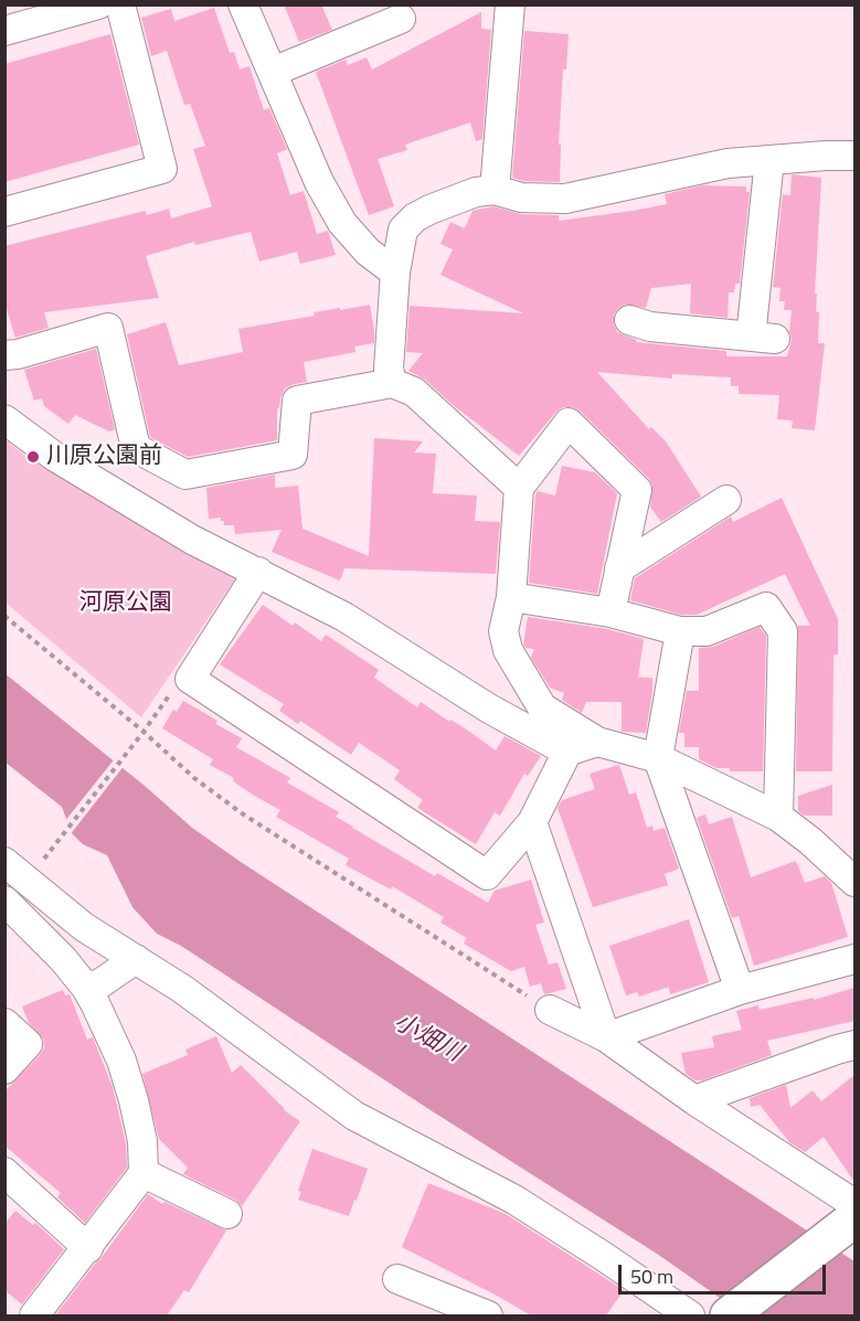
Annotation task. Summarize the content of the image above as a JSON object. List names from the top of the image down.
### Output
{
  "water": ["小畑川"],
  "parks": ["河原公園"],
  "places": ["川原公園前"],
  "scale_bar": "50 m"
}
